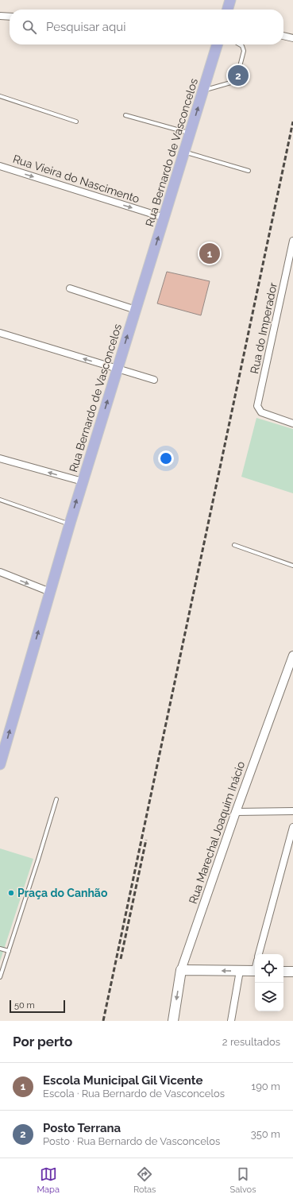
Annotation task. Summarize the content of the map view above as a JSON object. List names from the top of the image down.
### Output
{
  "streets": {
    "main road": ["Rua Bernardo de Vasconcelos", "Rua Marechal Joaquim Inácio"],
    "street": ["Rua Vieira do Nascimento", "Rua do Imperador"]
  },
  "crossings": [
    ["Rua Bernardo de Vasconcelos", "Rua Vieira do Nascimento"]
  ],
  "one_way": ["Rua Bernardo de Vasconcelos", "Rua Vieira do Nascimento"],
  "places": ["Praça do Canhão"],
  "scale_bar": "50 m",
  "page": {
    "search": "Pesquisar aqui",
    "pins": ["2", "1"],
    "scale": "50 m",
    "heading": ["Por perto", "2 resultados"],
    "list": [
      {
        "mark": "1",
        "name": "Escola Municipal Gil Vicente",
        "note": "Escola · Rua Bernardo de Vasconcelos",
        "value": "190 m"
      },
      {
        "mark": "2",
        "name": "Posto Terrana",
        "note": "Posto · Rua Bernardo de Vasconcelos",
        "value": "350 m"
      }
    ],
    "nav": ["Mapa", "Rotas", "Salvos"]
  }
}
